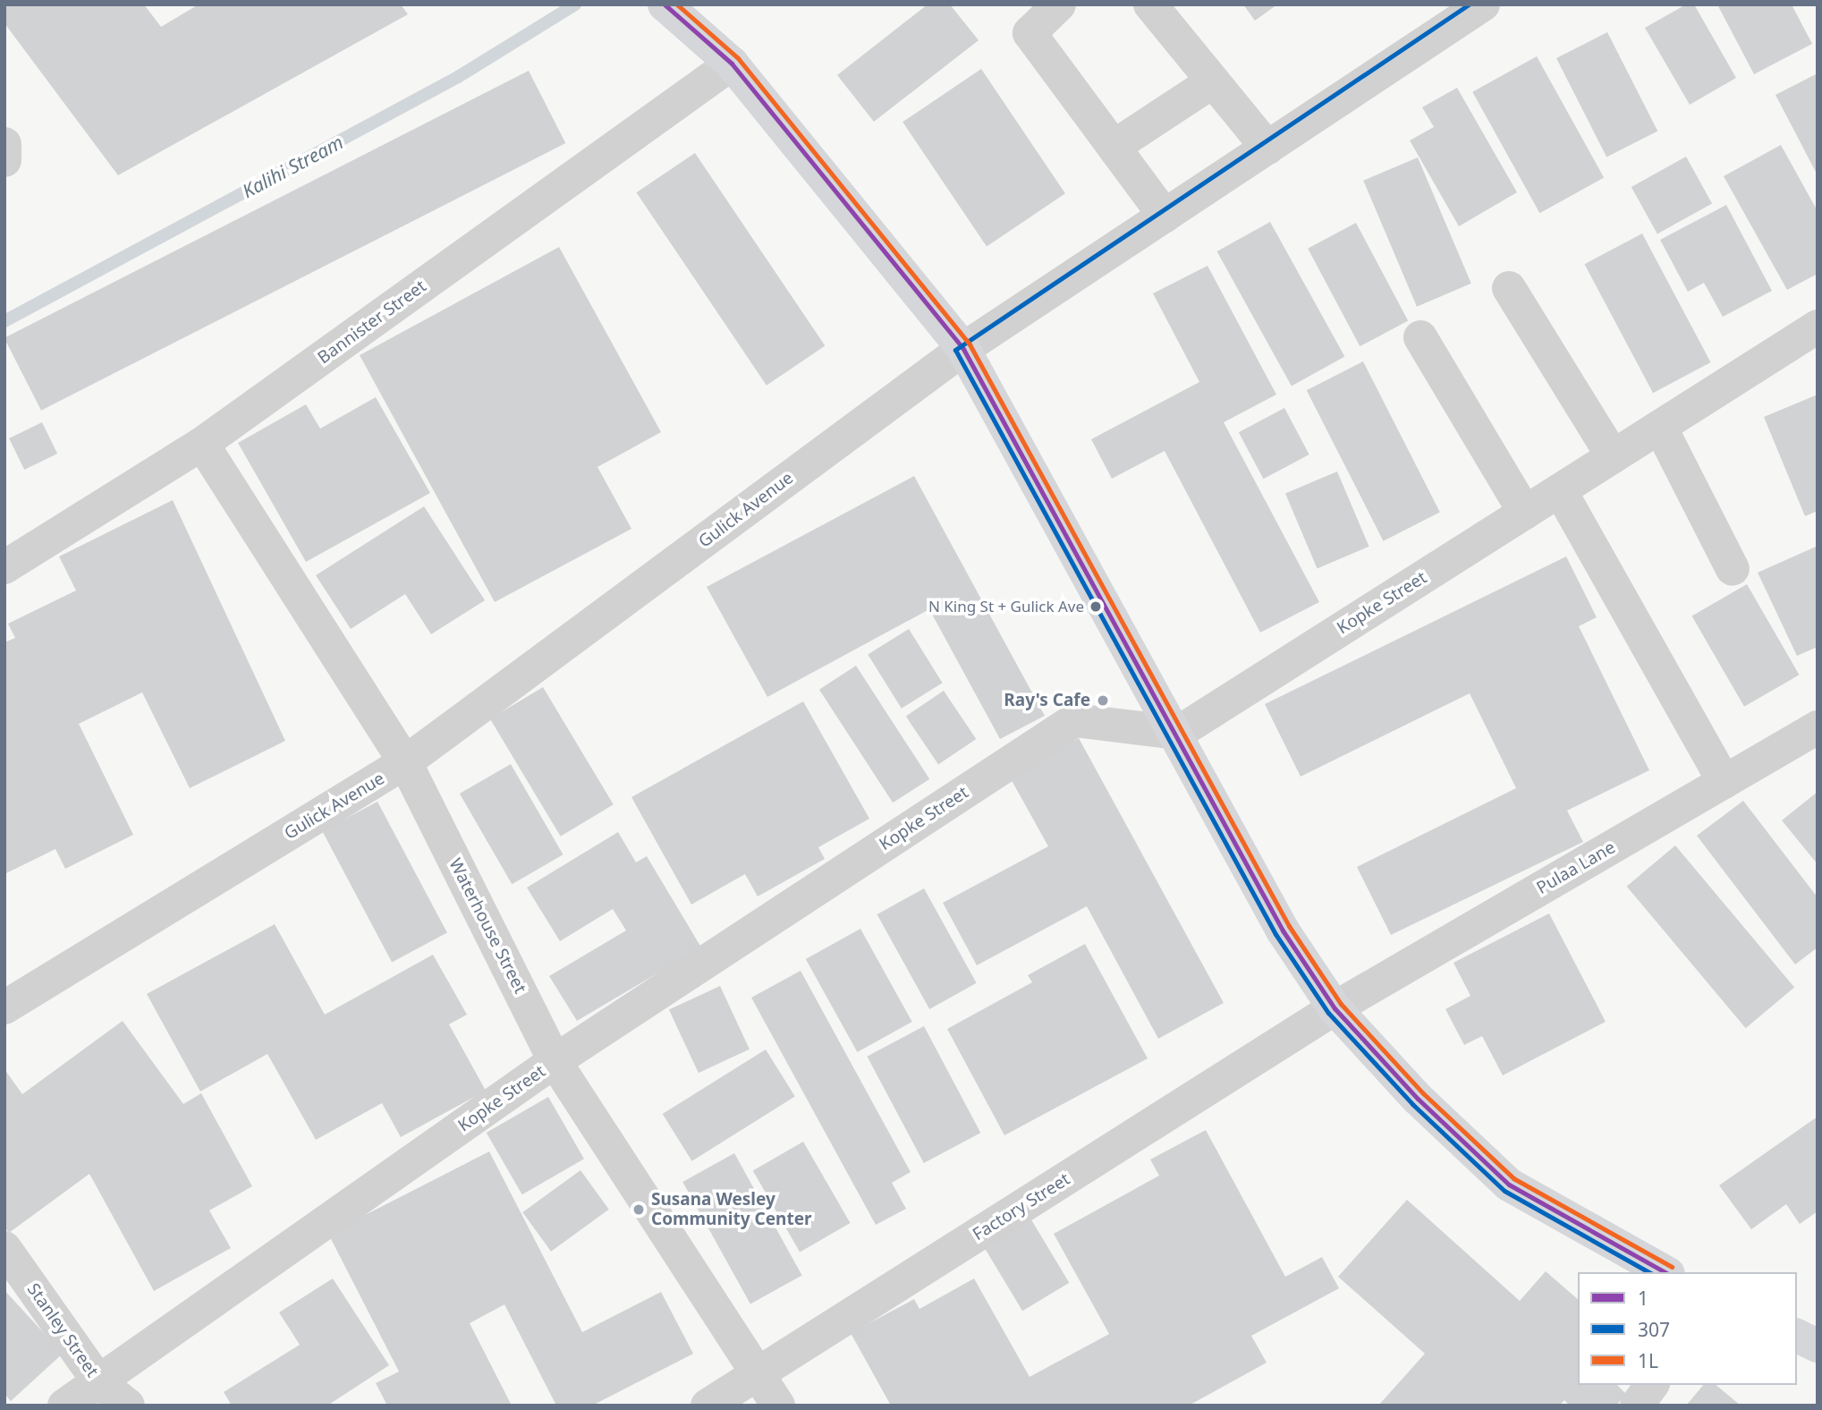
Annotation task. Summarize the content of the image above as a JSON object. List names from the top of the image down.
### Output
{
  "streets": {
    "street": [
      "Bannister Street",
      "Gulick Avenue",
      "Kopke Street",
      "Pulaa Lane",
      "Waterhouse Street",
      "Factory Street",
      "Stanley Street"
    ]
  },
  "crossings": [
    ["Bannister Street", "Waterhouse Street"],
    ["Gulick Avenue", "Waterhouse Street"],
    ["Kopke Street", "Waterhouse Street"],
    ["Kopke Street", "Stanley Street"],
    ["Pulaa Lane", "Factory Street"],
    ["Waterhouse Street", "Factory Street"]
  ],
  "water": ["Kalihi Stream"],
  "places": ["N King St + Gulick Ave", "Ray's Cafe", "Susana Wesley Community Center"],
  "lines": ["transit line 1", "transit line 307", "transit line 1L"],
  "legend": ["1", "307", "1L"]
}
